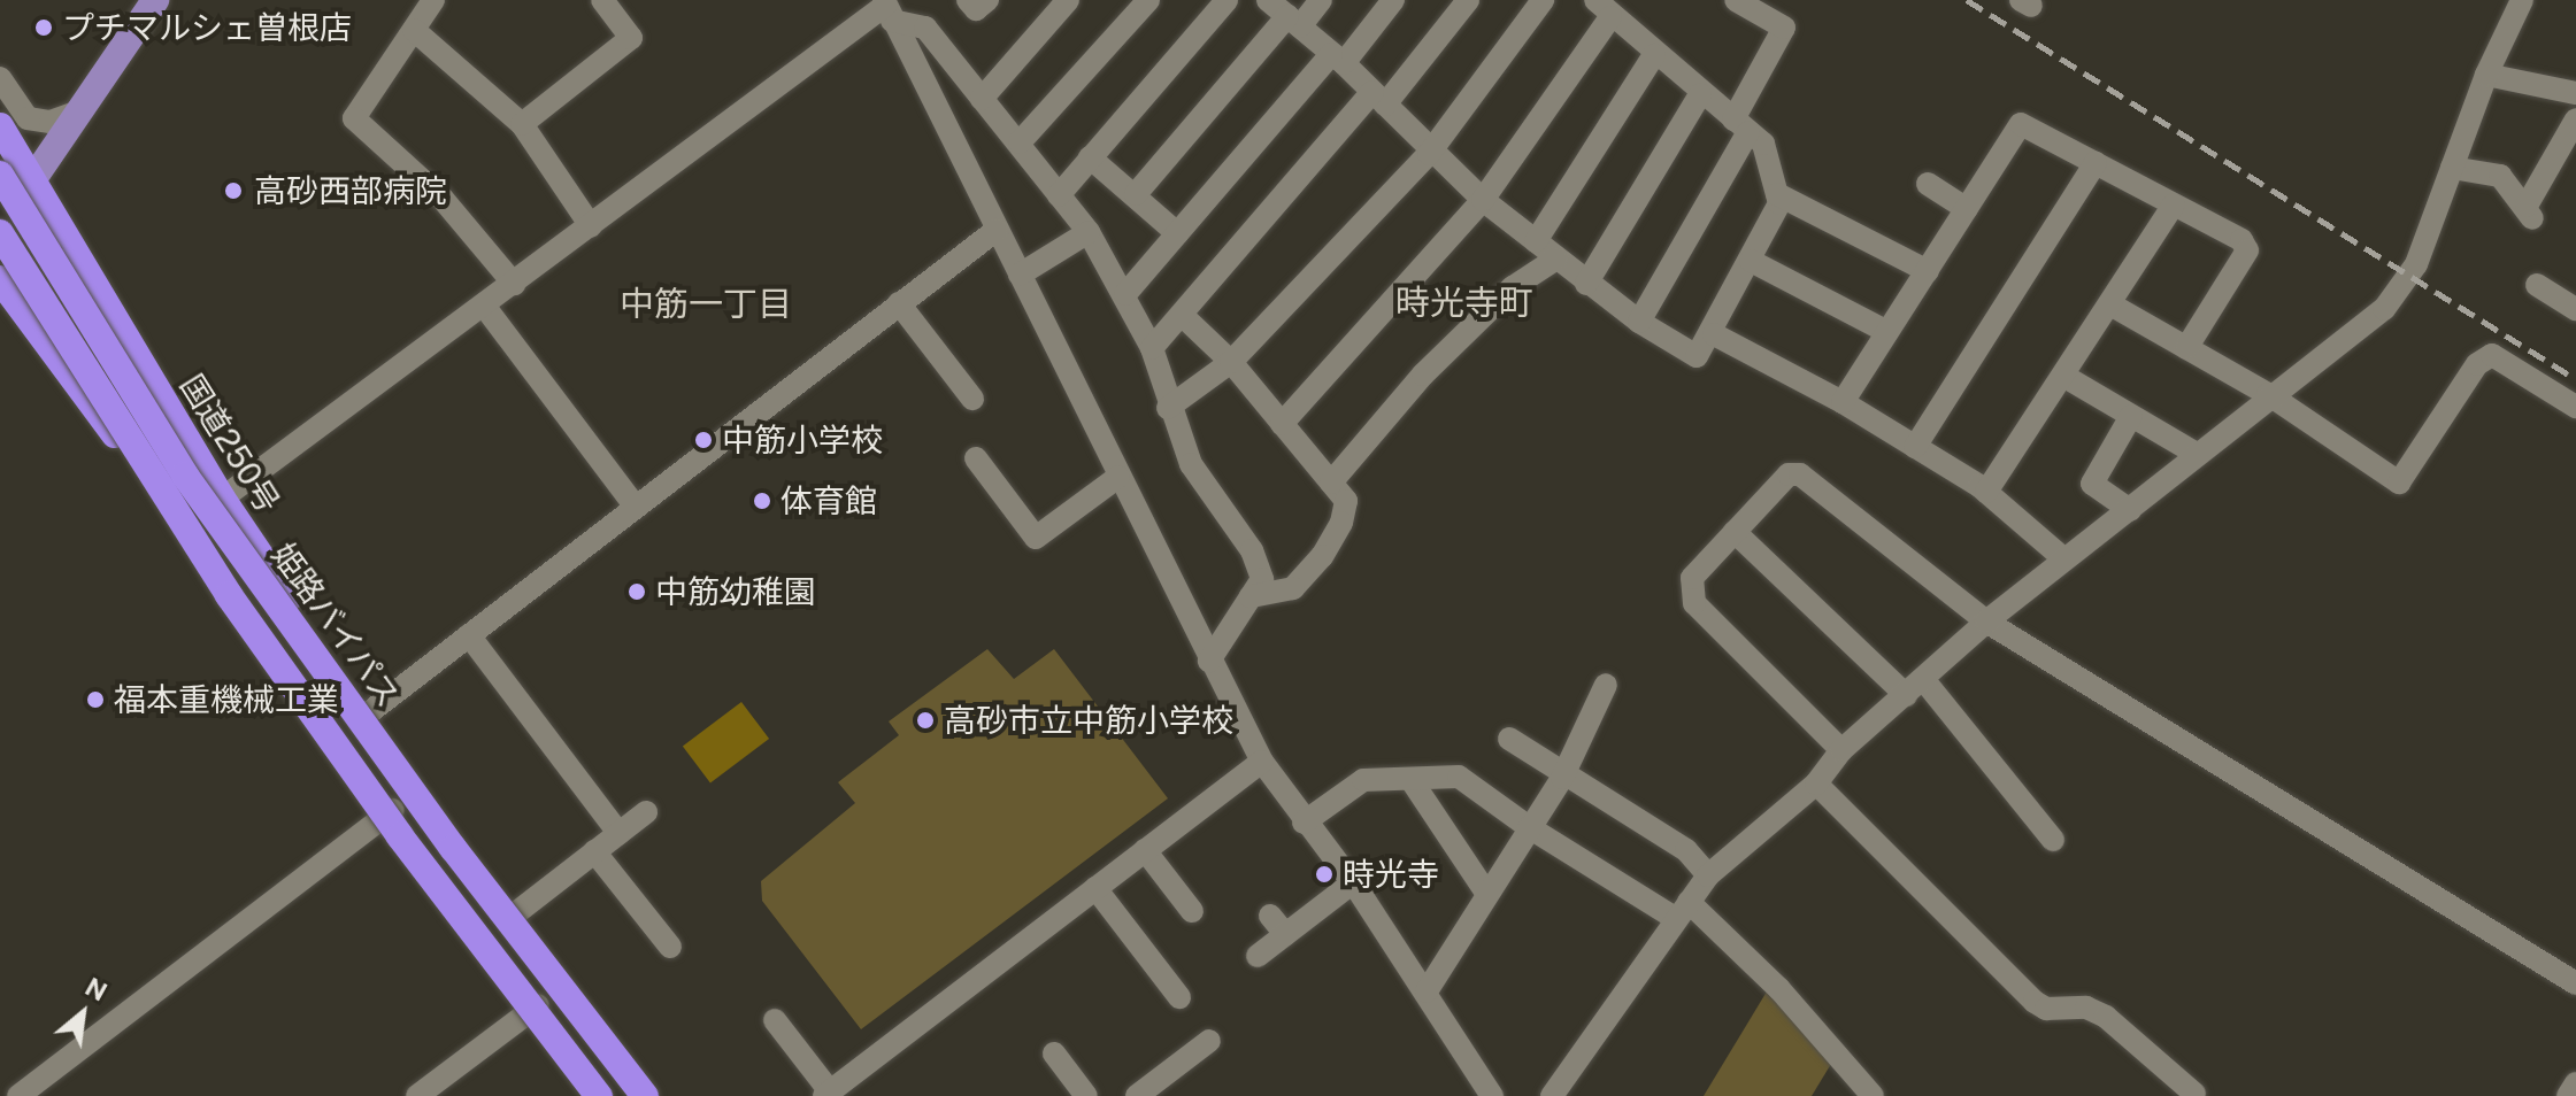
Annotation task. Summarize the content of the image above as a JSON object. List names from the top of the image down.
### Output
{
  "streets": {
    "highway": ["国道250号", "姫路バイパス"]
  },
  "crossings": [
    ["国道250号", "姫路バイパス"]
  ],
  "districts": ["時光寺町", "中筋一丁目"],
  "places": [
    "プチマルシェ曽根店",
    "高砂西部病院",
    "中筋小学校",
    "体育館",
    "中筋幼稚園",
    "福本重機械工業",
    "高砂市立中筋小学校",
    "時光寺"
  ],
  "north": "top right"
}
